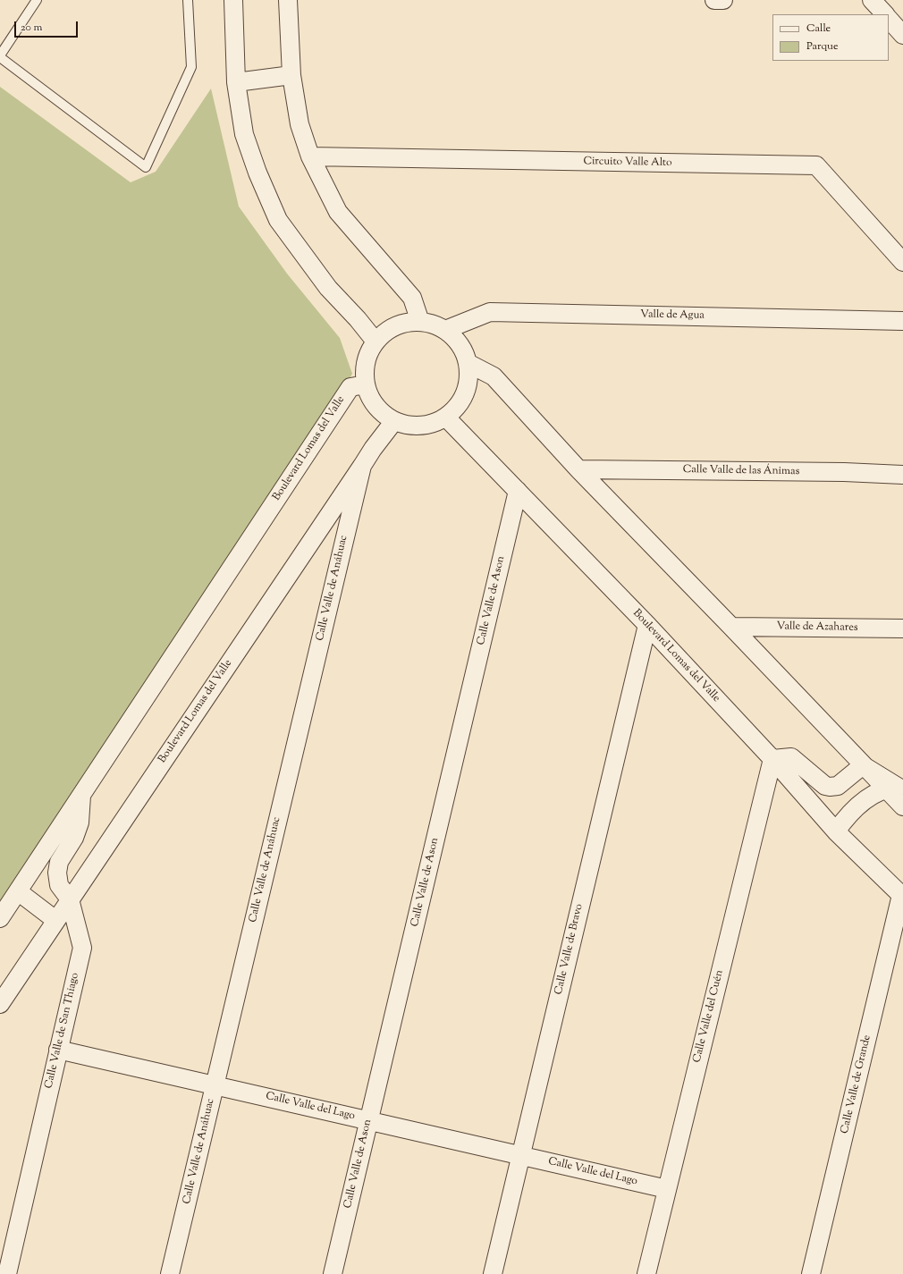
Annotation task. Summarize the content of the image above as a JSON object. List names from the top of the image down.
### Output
{
  "streets": {
    "street": [
      "Circuito Valle Alto",
      "Valle de Agua",
      "Boulevard Lomas del Valle",
      "Calle Valle de las Ánimas",
      "Calle Valle de Anáhuac",
      "Calle Valle de Ason",
      "Valle de Azahares",
      "Calle Valle de Bravo",
      "Calle Valle del Cuén",
      "Calle Valle de San Thiago",
      "Calle Valle de Grande",
      "Calle Valle del Lago"
    ]
  },
  "crossings": [
    ["Valle de Agua", "Boulevard Lomas del Valle"],
    ["Boulevard Lomas del Valle", "Calle Valle de Anáhuac"],
    ["Boulevard Lomas del Valle", "Calle Valle de Ason"],
    ["Boulevard Lomas del Valle", "Calle Valle de Bravo"],
    ["Boulevard Lomas del Valle", "Calle Valle del Cuén"],
    ["Boulevard Lomas del Valle", "Calle Valle de San Thiago"],
    ["Boulevard Lomas del Valle", "Calle Valle de Grande"],
    ["Calle Valle de Anáhuac", "Calle Valle del Lago"],
    ["Calle Valle de Ason", "Calle Valle del Lago"],
    ["Calle Valle de Bravo", "Calle Valle del Lago"],
    ["Calle Valle del Cuén", "Calle Valle del Lago"],
    ["Calle Valle de San Thiago", "Calle Valle del Lago"]
  ],
  "legend": ["Calle", "Parque"],
  "scale_bar": "20 m"
}
